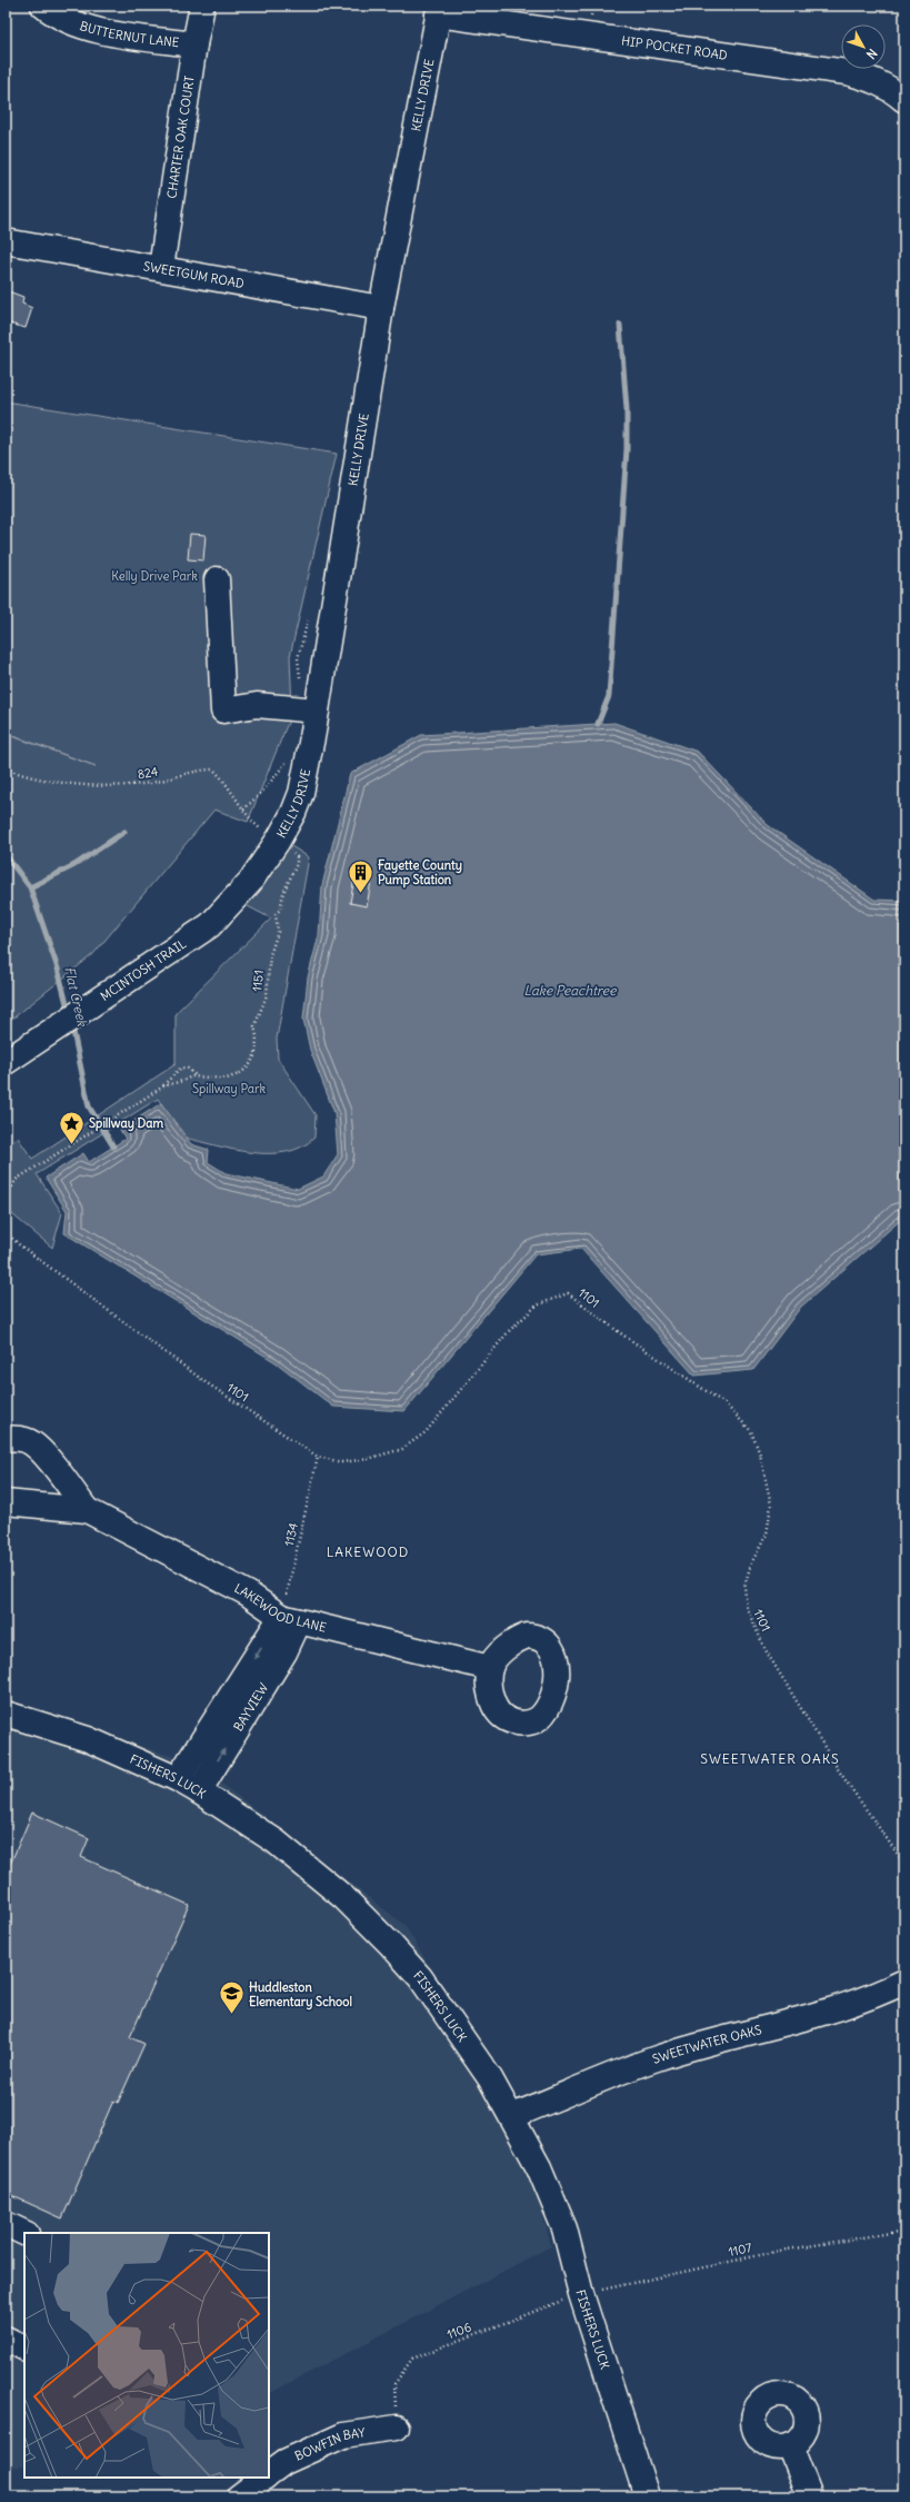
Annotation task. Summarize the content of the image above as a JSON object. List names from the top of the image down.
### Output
{
  "streets": {
    "street": [
      "BUTTERNUT LANE",
      "HIP POCKET ROAD",
      "KELLY DRIVE",
      "CHARTER OAK COURT",
      "SWEETGUM ROAD",
      "MCINTOSH TRAIL",
      "LAKEWOOD LANE",
      "BAYVIEW",
      "FISHERS LUCK",
      "SWEETWATER OAKS",
      "BOWFIN BAY"
    ],
    "path": [
      "824",
      "1151",
      "1101",
      "1134",
      "1107",
      "1106"
    ]
  },
  "crossings": [
    ["BUTTERNUT LANE", "CHARTER OAK COURT"],
    ["HIP POCKET ROAD", "KELLY DRIVE"],
    ["KELLY DRIVE", "SWEETGUM ROAD"],
    ["KELLY DRIVE", "MCINTOSH TRAIL"],
    ["CHARTER OAK COURT", "SWEETGUM ROAD"],
    ["1101", "1134"],
    ["1134", "LAKEWOOD LANE"],
    ["1134", "BAYVIEW"],
    ["LAKEWOOD LANE", "BAYVIEW"],
    ["BAYVIEW", "FISHERS LUCK"],
    ["FISHERS LUCK", "SWEETWATER OAKS"],
    ["FISHERS LUCK", "1107"],
    ["FISHERS LUCK", "1106"],
    ["1107", "1106"],
    ["1106", "BOWFIN BAY"]
  ],
  "districts": ["LAKEWOOD", "SWEETWATER OAKS"],
  "water": ["Lake Peachtree", "Flat Creek"],
  "parks": ["Kelly Drive Park", "Spillway Park"],
  "places": {
    "building": ["Fayette County Pump Station"],
    "place": ["Spillway Dam"],
    "school or university": ["Huddleston Elementary School"]
  },
  "north": "bottom right"
}
